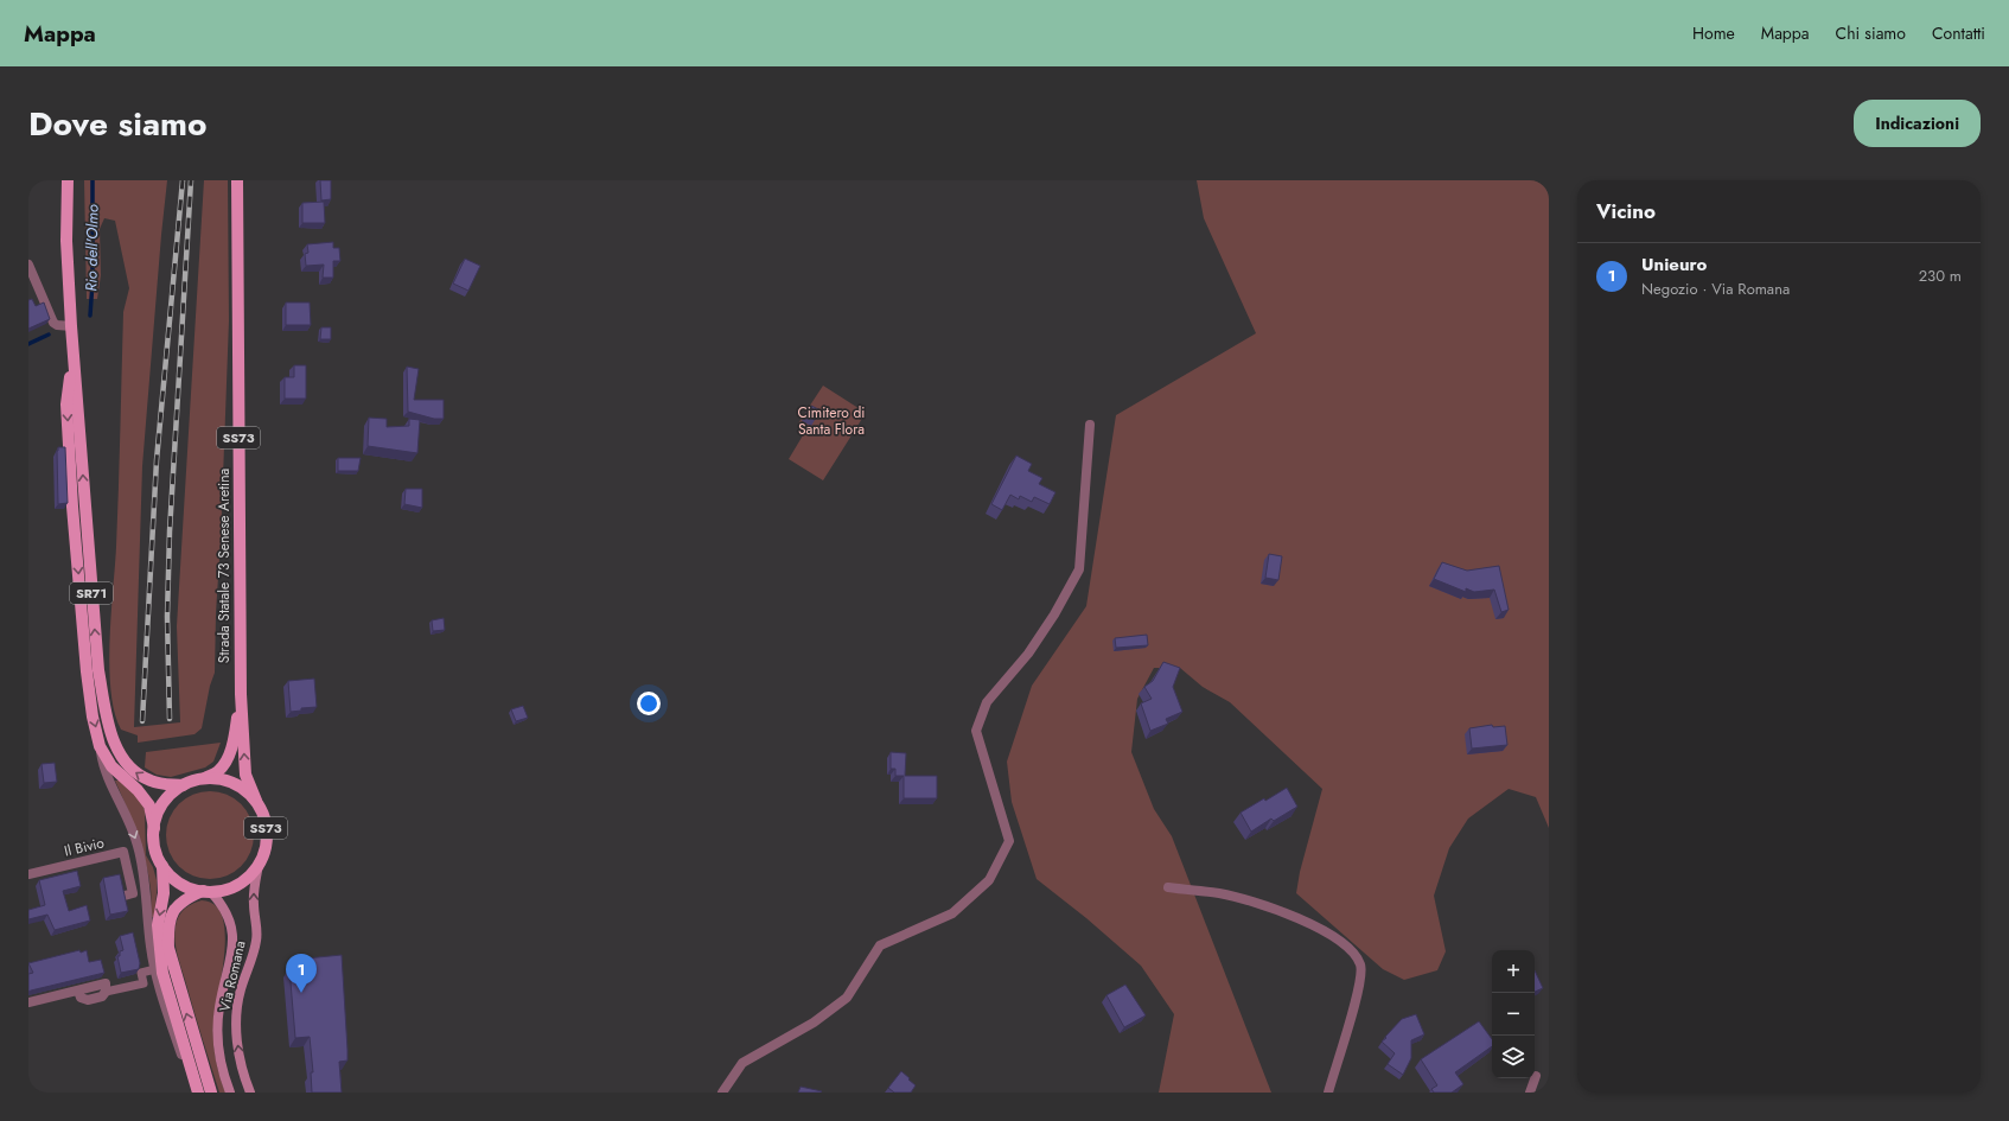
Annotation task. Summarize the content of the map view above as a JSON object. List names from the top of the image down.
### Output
{
  "streets": {
    "main road": [
      "SS73",
      "Strada Statale 73 Senese Aretina",
      "SR71",
      "Via Romana"
    ],
    "street": ["Il Bivio"]
  },
  "crossings": [
    ["Strada Statale 73 Senese Aretina", "SR71"],
    ["Strada Statale 73 Senese Aretina", "Via Romana"],
    ["SR71", "Via Romana"]
  ],
  "water": ["Rio dell'Olmo"],
  "parks": ["Cimitero di Santa Flora"],
  "page": {
    "header": "Mappa",
    "nav": [
      "Home",
      "Mappa",
      "Chi siamo",
      "Contatti"
    ],
    "title": "Dove siamo",
    "buttons": "Indicazioni",
    "heading": "Vicino",
    "list": [
      {
        "mark": "1",
        "name": "Unieuro",
        "note": "Negozio · Via Romana",
        "value": "230 m"
      }
    ],
    "map_buttons": ["+", "−"],
    "pins": "1"
  }
}
